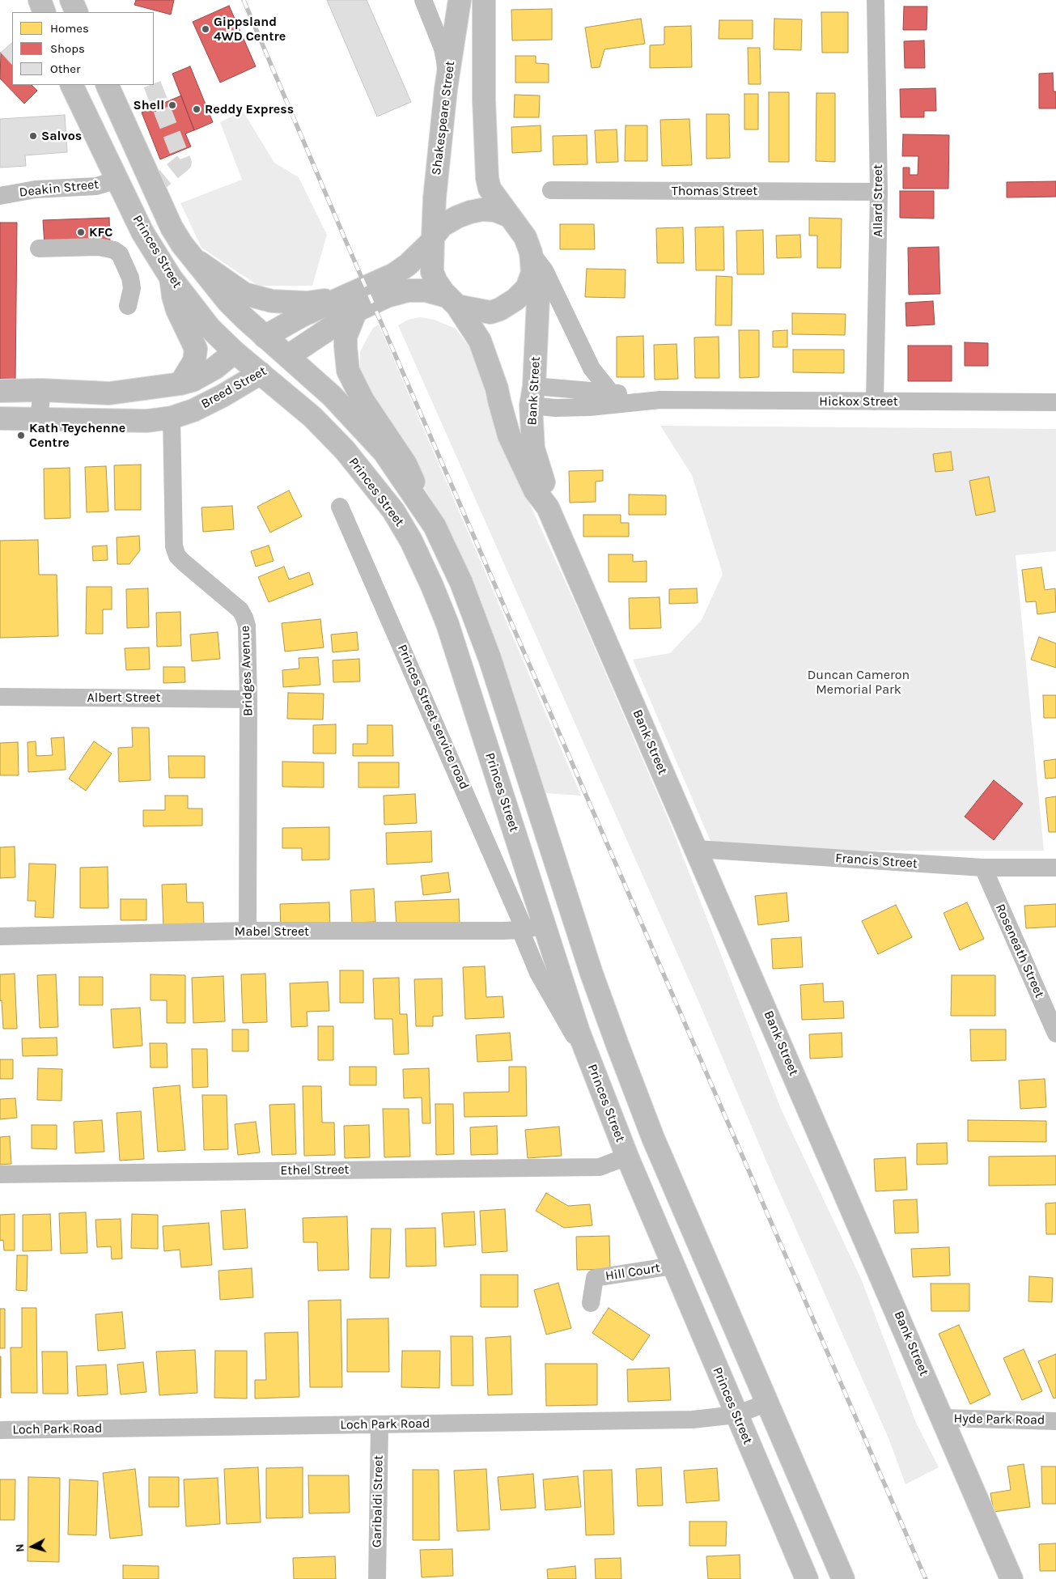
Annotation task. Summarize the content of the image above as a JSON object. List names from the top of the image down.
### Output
{
  "streets": {
    "main road": [
      "Shakespeare Street",
      "Princes Street",
      "Breed Street",
      "Bank Street",
      "Hickox Street"
    ],
    "street": [
      "Deakin Street",
      "Thomas Street",
      "Allard Street",
      "Bridges Avenue",
      "Albert Street",
      "Princes Street service road",
      "Francis Street",
      "Mabel Street",
      "Roseneath Street",
      "Ethel Street",
      "Hill Court",
      "Hyde Park Road",
      "Loch Park Road",
      "Garibaldi Street"
    ]
  },
  "crossings": [
    ["Shakespeare Street", "Breed Street"],
    ["Shakespeare Street", "Bank Street"],
    ["Deakin Street", "Princes Street"],
    ["Thomas Street", "Allard Street"],
    ["Allard Street", "Hickox Street"],
    ["Princes Street", "Breed Street"],
    ["Princes Street", "Princes Street service road"],
    ["Princes Street", "Mabel Street"],
    ["Princes Street", "Ethel Street"],
    ["Princes Street", "Hill Court"],
    ["Princes Street", "Loch Park Road"],
    ["Breed Street", "Bank Street"],
    ["Breed Street", "Bridges Avenue"],
    ["Bank Street", "Hickox Street"],
    ["Bank Street", "Francis Street"],
    ["Bank Street", "Hyde Park Road"],
    ["Bridges Avenue", "Albert Street"],
    ["Bridges Avenue", "Mabel Street"],
    ["Princes Street service road", "Mabel Street"],
    ["Francis Street", "Roseneath Street"],
    ["Loch Park Road", "Garibaldi Street"]
  ],
  "parks": ["Duncan Cameron Memorial Park"],
  "places": [
    "Gippsland 4WD Centre",
    "Shell",
    "Reddy Express",
    "Salvos",
    "KFC",
    "Kath Teychenne Centre"
  ],
  "legend": ["Homes", "Shops", "Other"],
  "north": "left"
}
